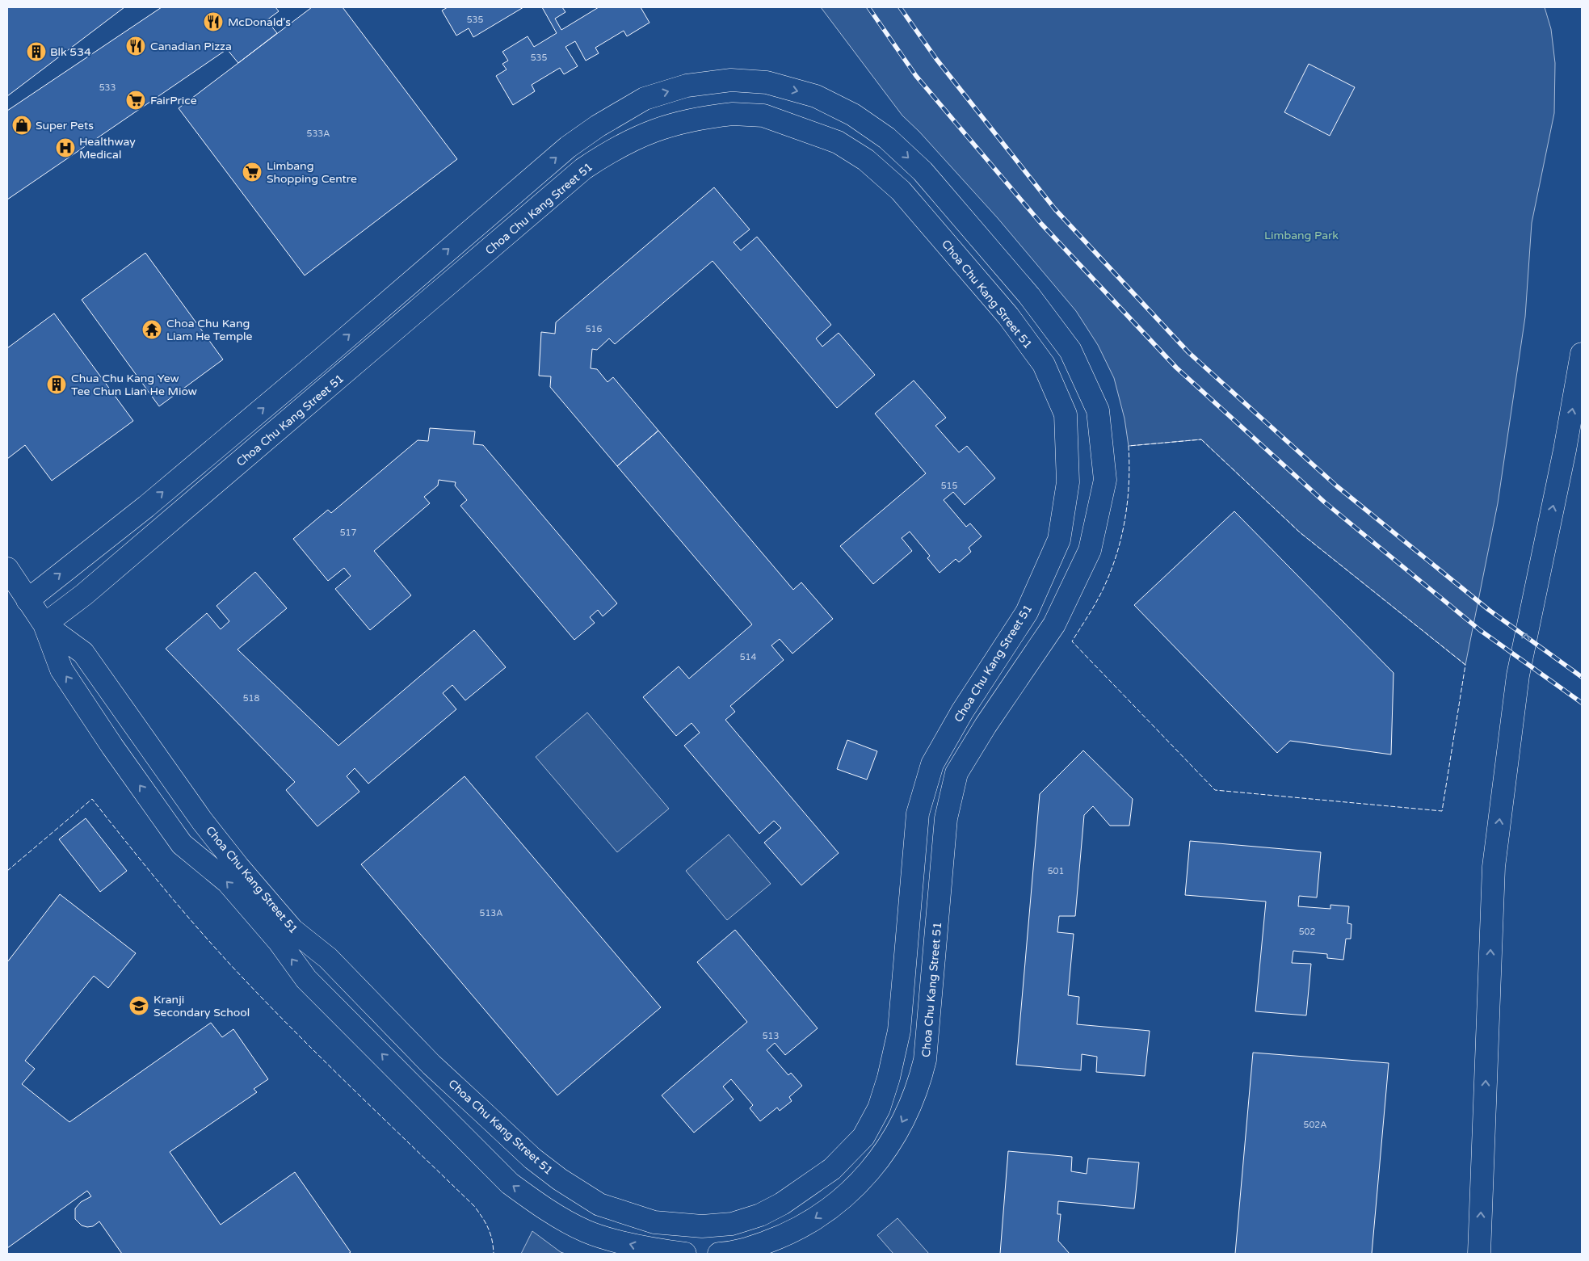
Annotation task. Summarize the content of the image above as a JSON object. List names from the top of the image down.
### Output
{
  "streets": {
    "street": ["Choa Chu Kang Street 51"]
  },
  "parks": ["Limbang Park"],
  "places": {
    "restaurant": ["McDonald's", "Canadian Pizza"],
    "building": ["Blk 534", "Chua Chu Kang Yew Tee Chun Lian He Miow"],
    "supermarket": ["FairPrice", "Limbang Shopping Centre"],
    "shop": ["Super Pets"],
    "hospital": ["Healthway Medical"],
    "temple": ["Choa Chu Kang Liam He Temple"],
    "school or university": ["Kranji Secondary School"]
  },
  "house_numbers": [
    "535",
    "535",
    "533",
    "533A",
    "516",
    "515",
    "517",
    "514",
    "518",
    "501",
    "513A",
    "502",
    "513",
    "502A"
  ]
}
